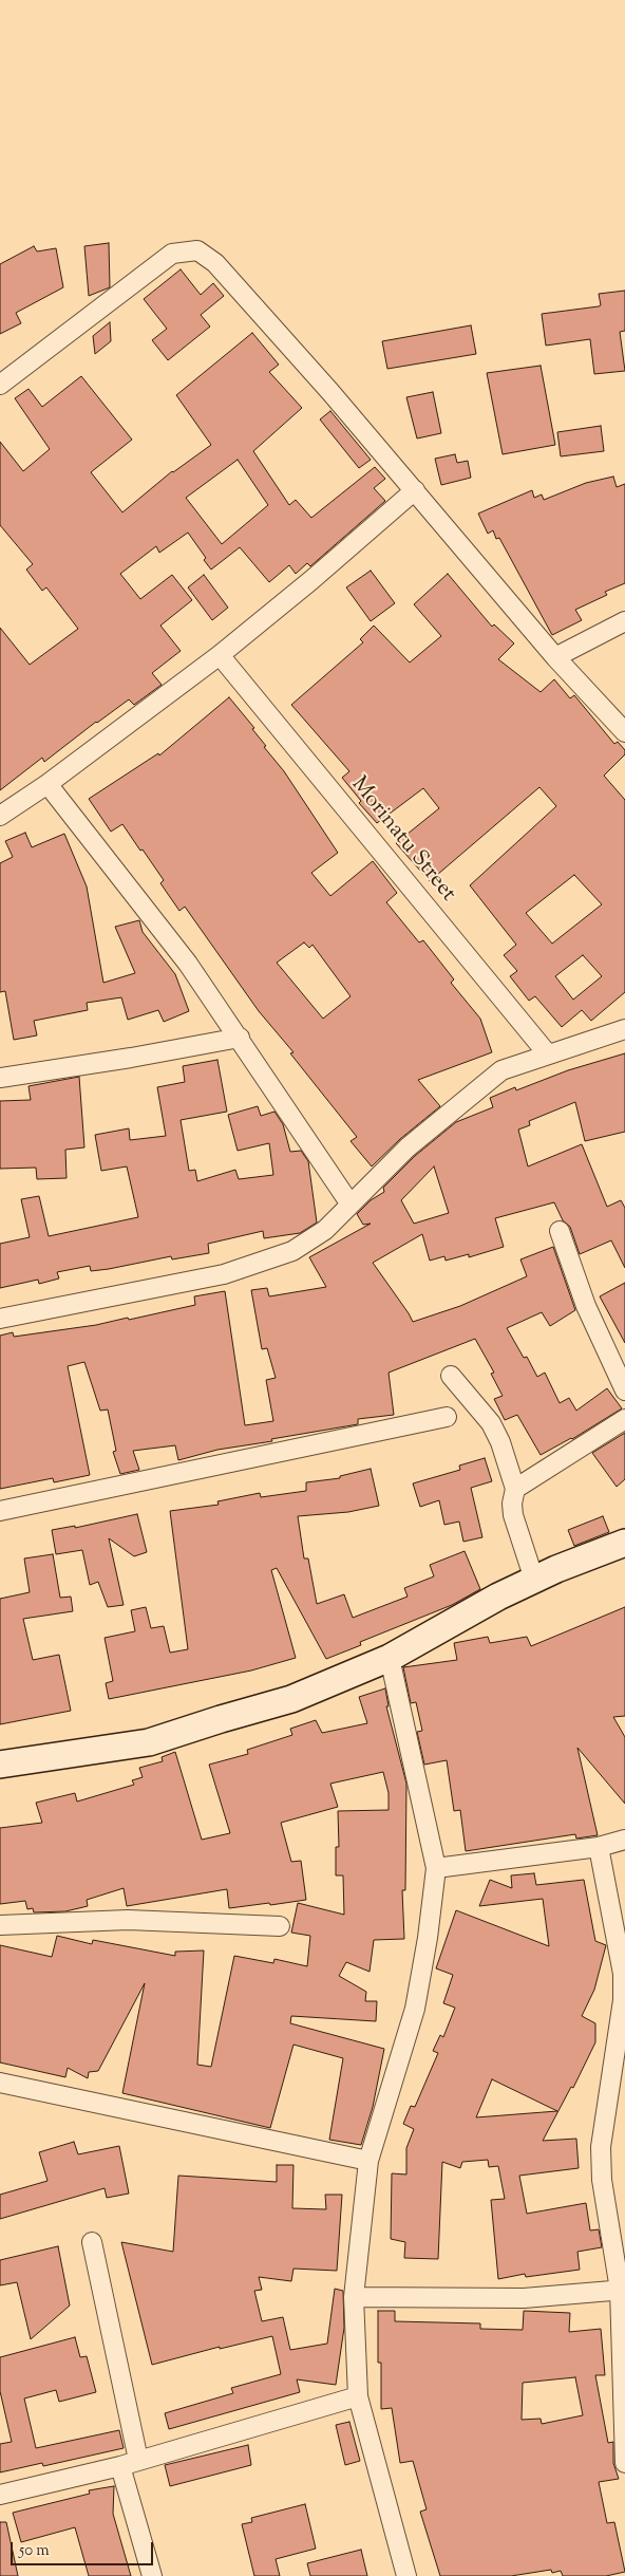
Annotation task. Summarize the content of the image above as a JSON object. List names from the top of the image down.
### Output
{
  "streets": {
    "street": ["Morinatu Street"]
  },
  "scale_bar": "50 m"
}
